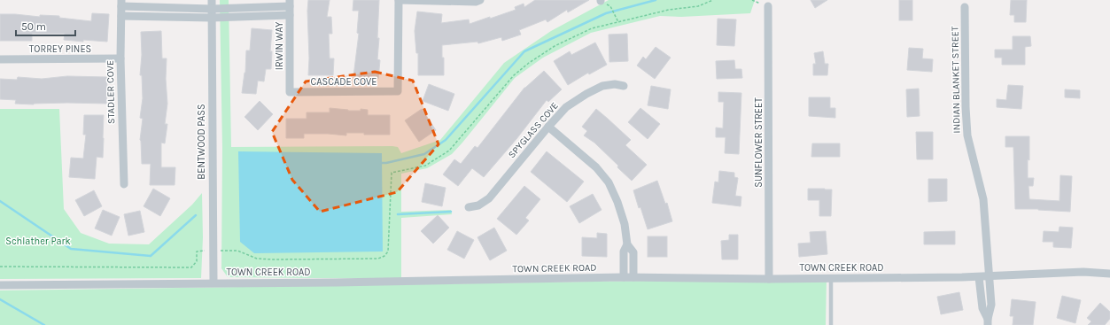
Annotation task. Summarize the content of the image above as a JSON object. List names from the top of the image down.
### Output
{
  "streets": {
    "street": [
      "IRWIN WAY",
      "TORREY PINES",
      "INDIAN BLANKET STREET",
      "CASCADE COVE",
      "STADLER COVE",
      "SPYGLASS COVE",
      "BENTWOOD PASS",
      "SUNFLOWER STREET",
      "TOWN CREEK ROAD"
    ]
  },
  "crossings": [
    ["IRWIN WAY", "CASCADE COVE"],
    ["TORREY PINES", "STADLER COVE"],
    ["INDIAN BLANKET STREET", "TOWN CREEK ROAD"],
    ["BENTWOOD PASS", "TOWN CREEK ROAD"],
    ["SUNFLOWER STREET", "TOWN CREEK ROAD"]
  ],
  "parks": ["Schlather Park"],
  "scale_bar": "50 m"
}
